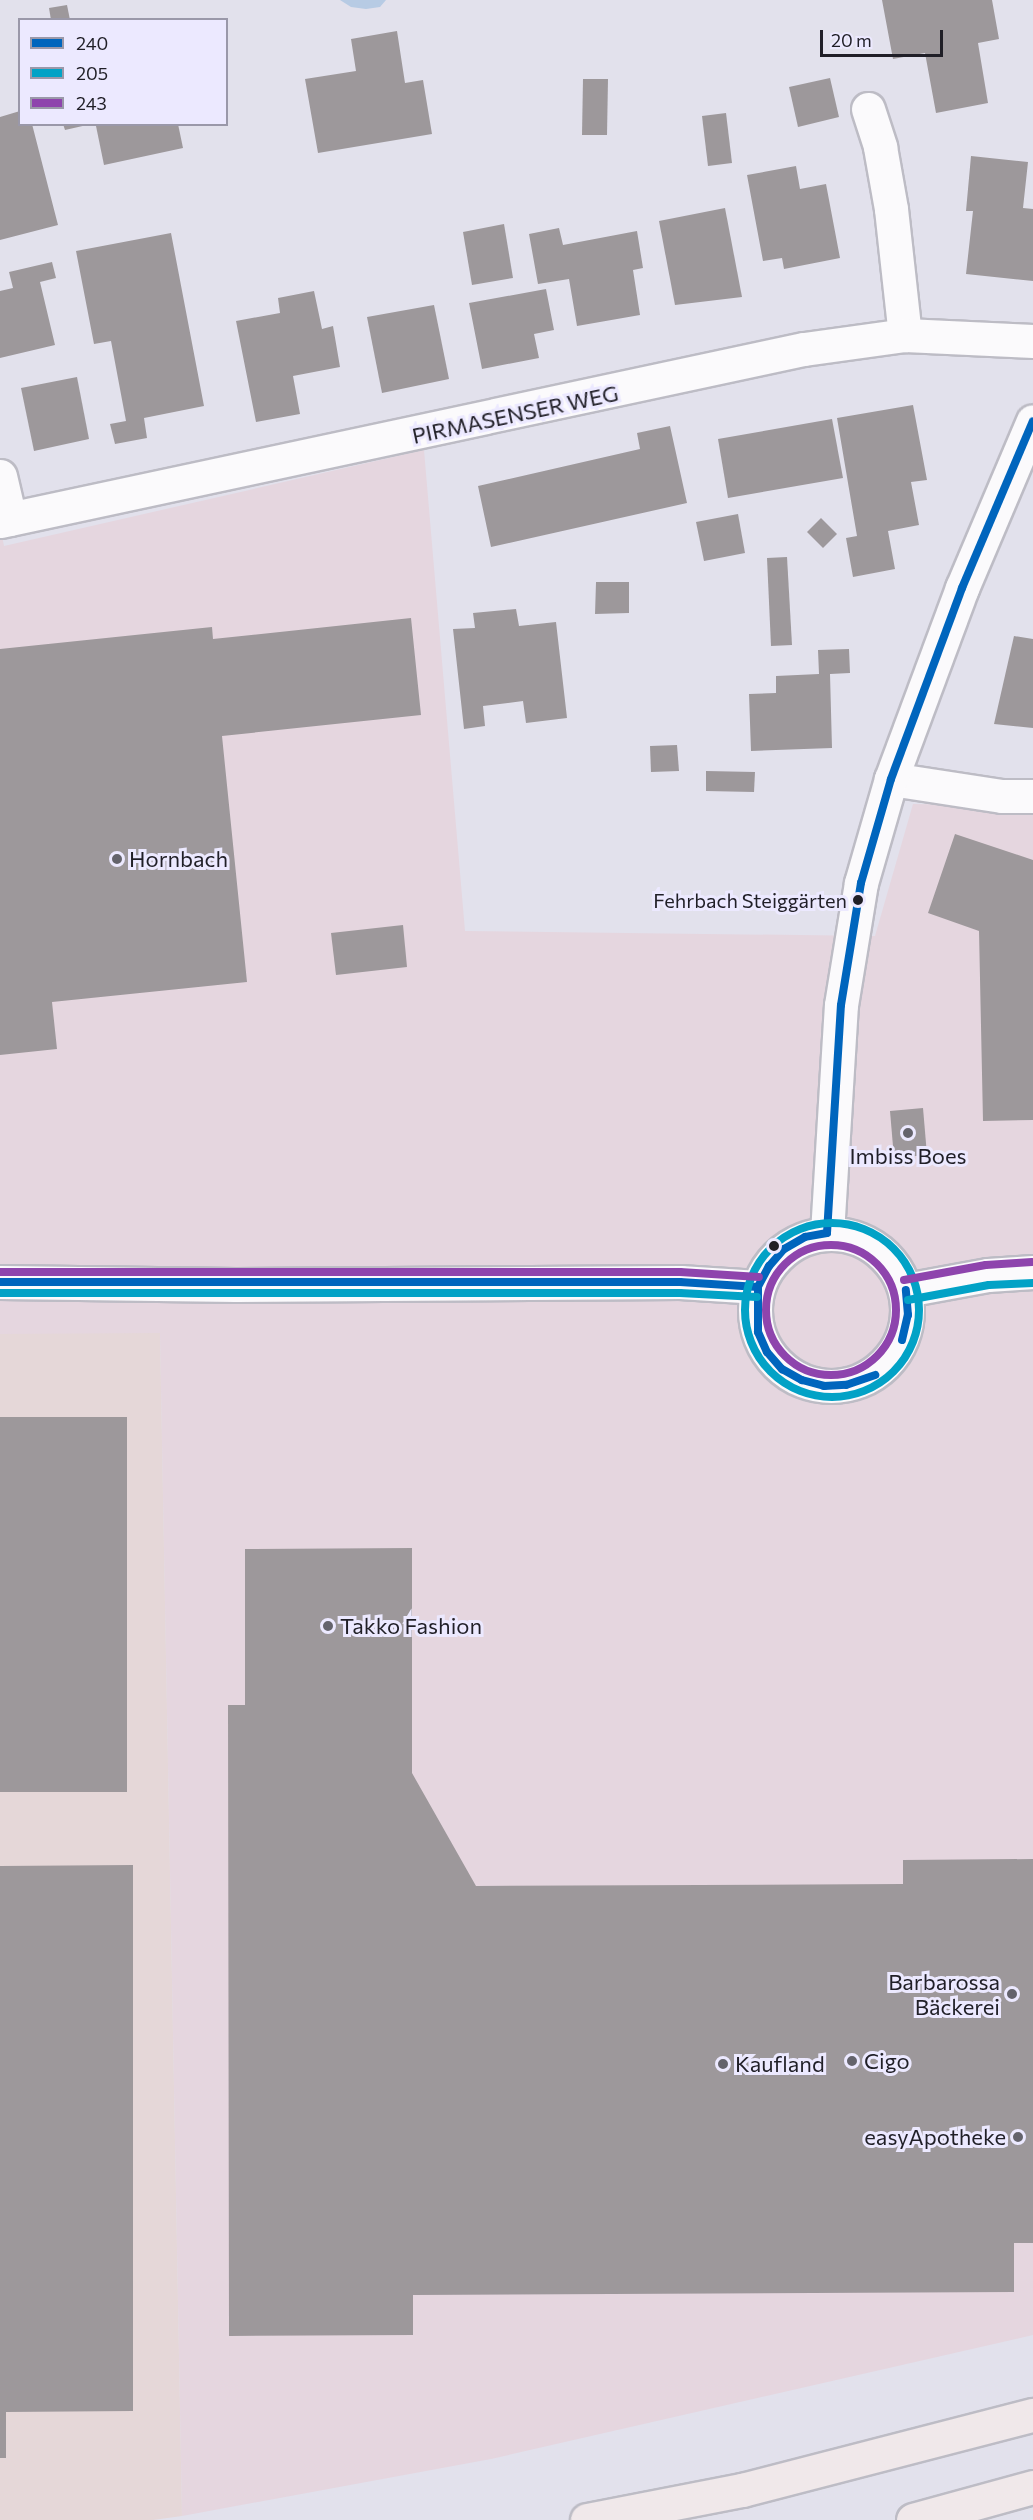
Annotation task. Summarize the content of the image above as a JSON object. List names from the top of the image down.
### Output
{
  "streets": {
    "street": ["PIRMASENSER WEG"]
  },
  "places": [
    "Hornbach",
    "Fehrbach Steiggärten",
    "Imbiss Boes",
    "Takko Fashion",
    "Barbarossa Bäckerei",
    "Cigo",
    "Kaufland",
    "easyApotheke"
  ],
  "lines": ["transit line 240", "transit line 205", "transit line 243"],
  "legend": ["240", "205", "243"],
  "scale_bar": "20 m"
}
